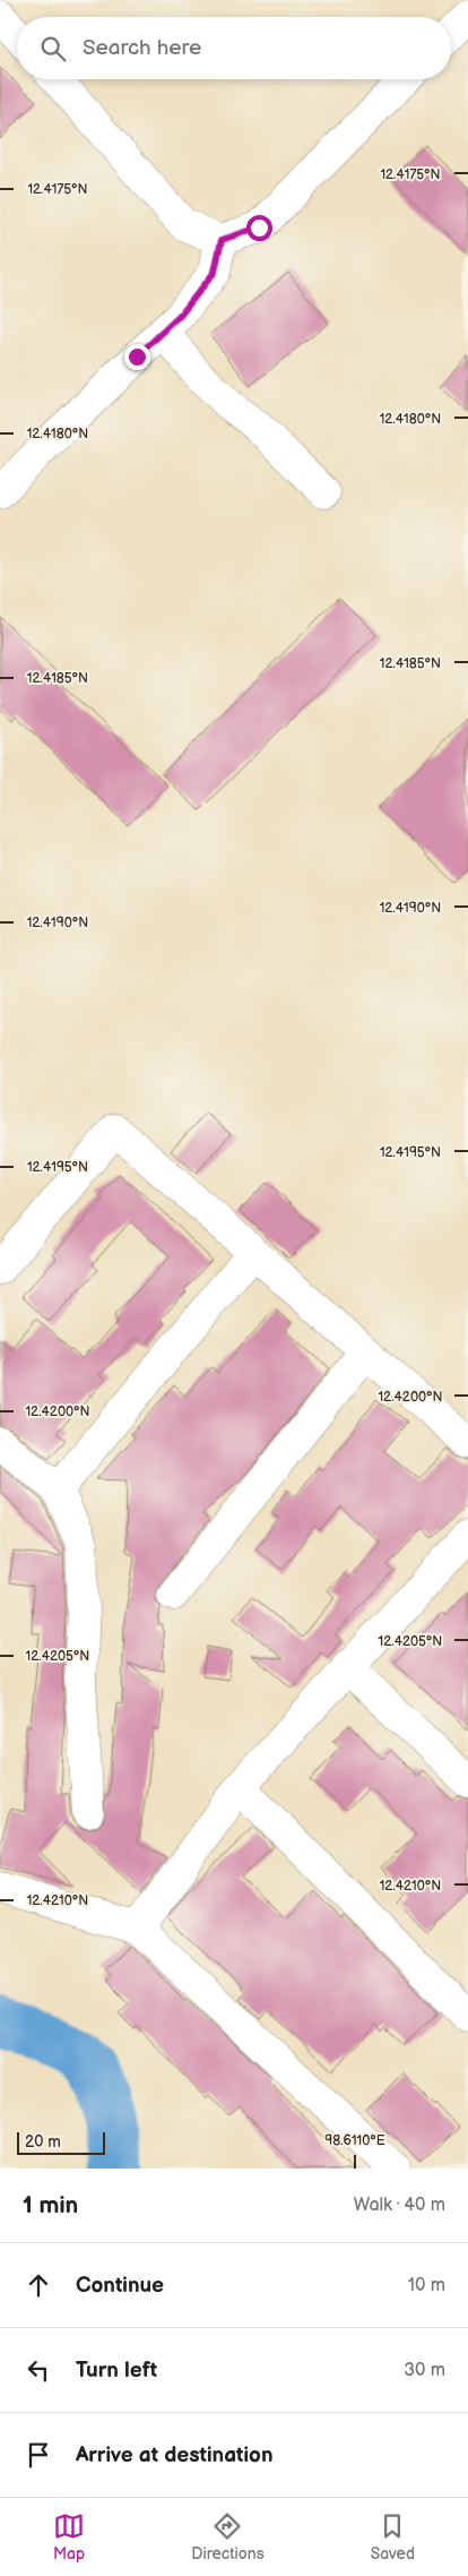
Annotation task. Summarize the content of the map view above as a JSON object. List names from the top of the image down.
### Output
{
  "scale_bar": "20 m",
  "page": {
    "search": "Search here",
    "scale": "20 m",
    "heading": ["1 min", "Walk · 40 m"],
    "list": [
      ["Continue", "10 m"],
      ["Turn left", "30 m"],
      "Arrive at destination"
    ],
    "nav": ["Map", "Directions", "Saved"]
  },
  "coordinates": [
    "12.4175°N",
    "12.4180°N",
    "12.4185°N",
    "12.4190°N",
    "12.4195°N",
    "12.4200°N",
    "12.4205°N",
    "12.4210°N",
    "98.6110°E"
  ]
}
